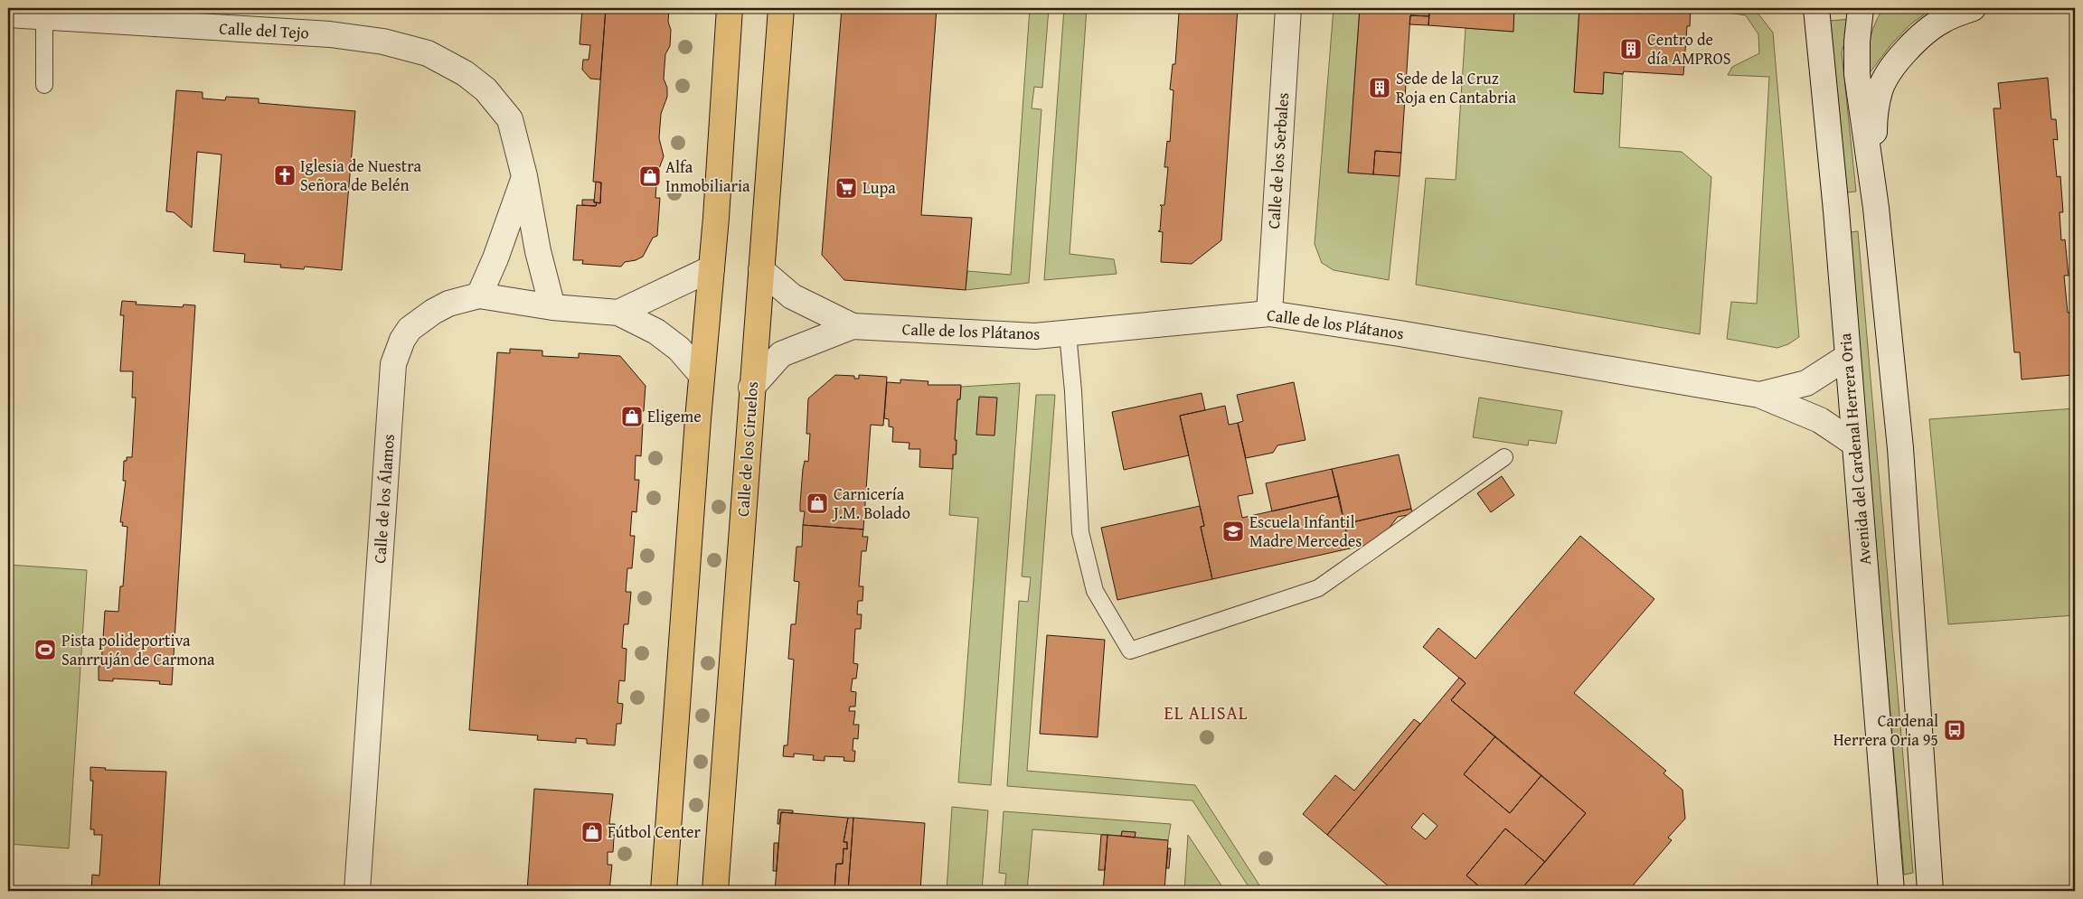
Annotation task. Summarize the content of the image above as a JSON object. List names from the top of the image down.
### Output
{
  "streets": {
    "main road": ["Calle de los Ciruelos"],
    "street": [
      "Calle del Tejo",
      "Calle de los Serbales",
      "Calle de los Plátanos",
      "Avenida del Cardenal Herrera Oria",
      "Calle de los Álamos"
    ]
  },
  "crossings": [
    ["Calle del Tejo", "Calle de los Álamos"],
    ["Calle de los Serbales", "Calle de los Plátanos"],
    ["Calle de los Plátanos", "Calle de los Ciruelos"],
    ["Calle de los Plátanos", "Avenida del Cardenal Herrera Oria"]
  ],
  "districts": ["EL ALISAL"],
  "places": {
    "building": ["Centro de día AMPROS", "Sede de la Cruz Roja en Cantabria"],
    "church": ["Iglesia de Nuestra Señora de Belén"],
    "shop": [
      "Alfa Inmobiliaria",
      "Eligeme",
      "Carnicería J.M. Bolado",
      "Fútbol Center"
    ],
    "supermarket": ["Lupa"],
    "school or university": ["Escuela Infantil Madre Mercedes"],
    "sports": ["Pista polideportiva Sanrruján de Carmona"],
    "bus stop": ["Cardenal Herrera Oria 95"]
  }
}
